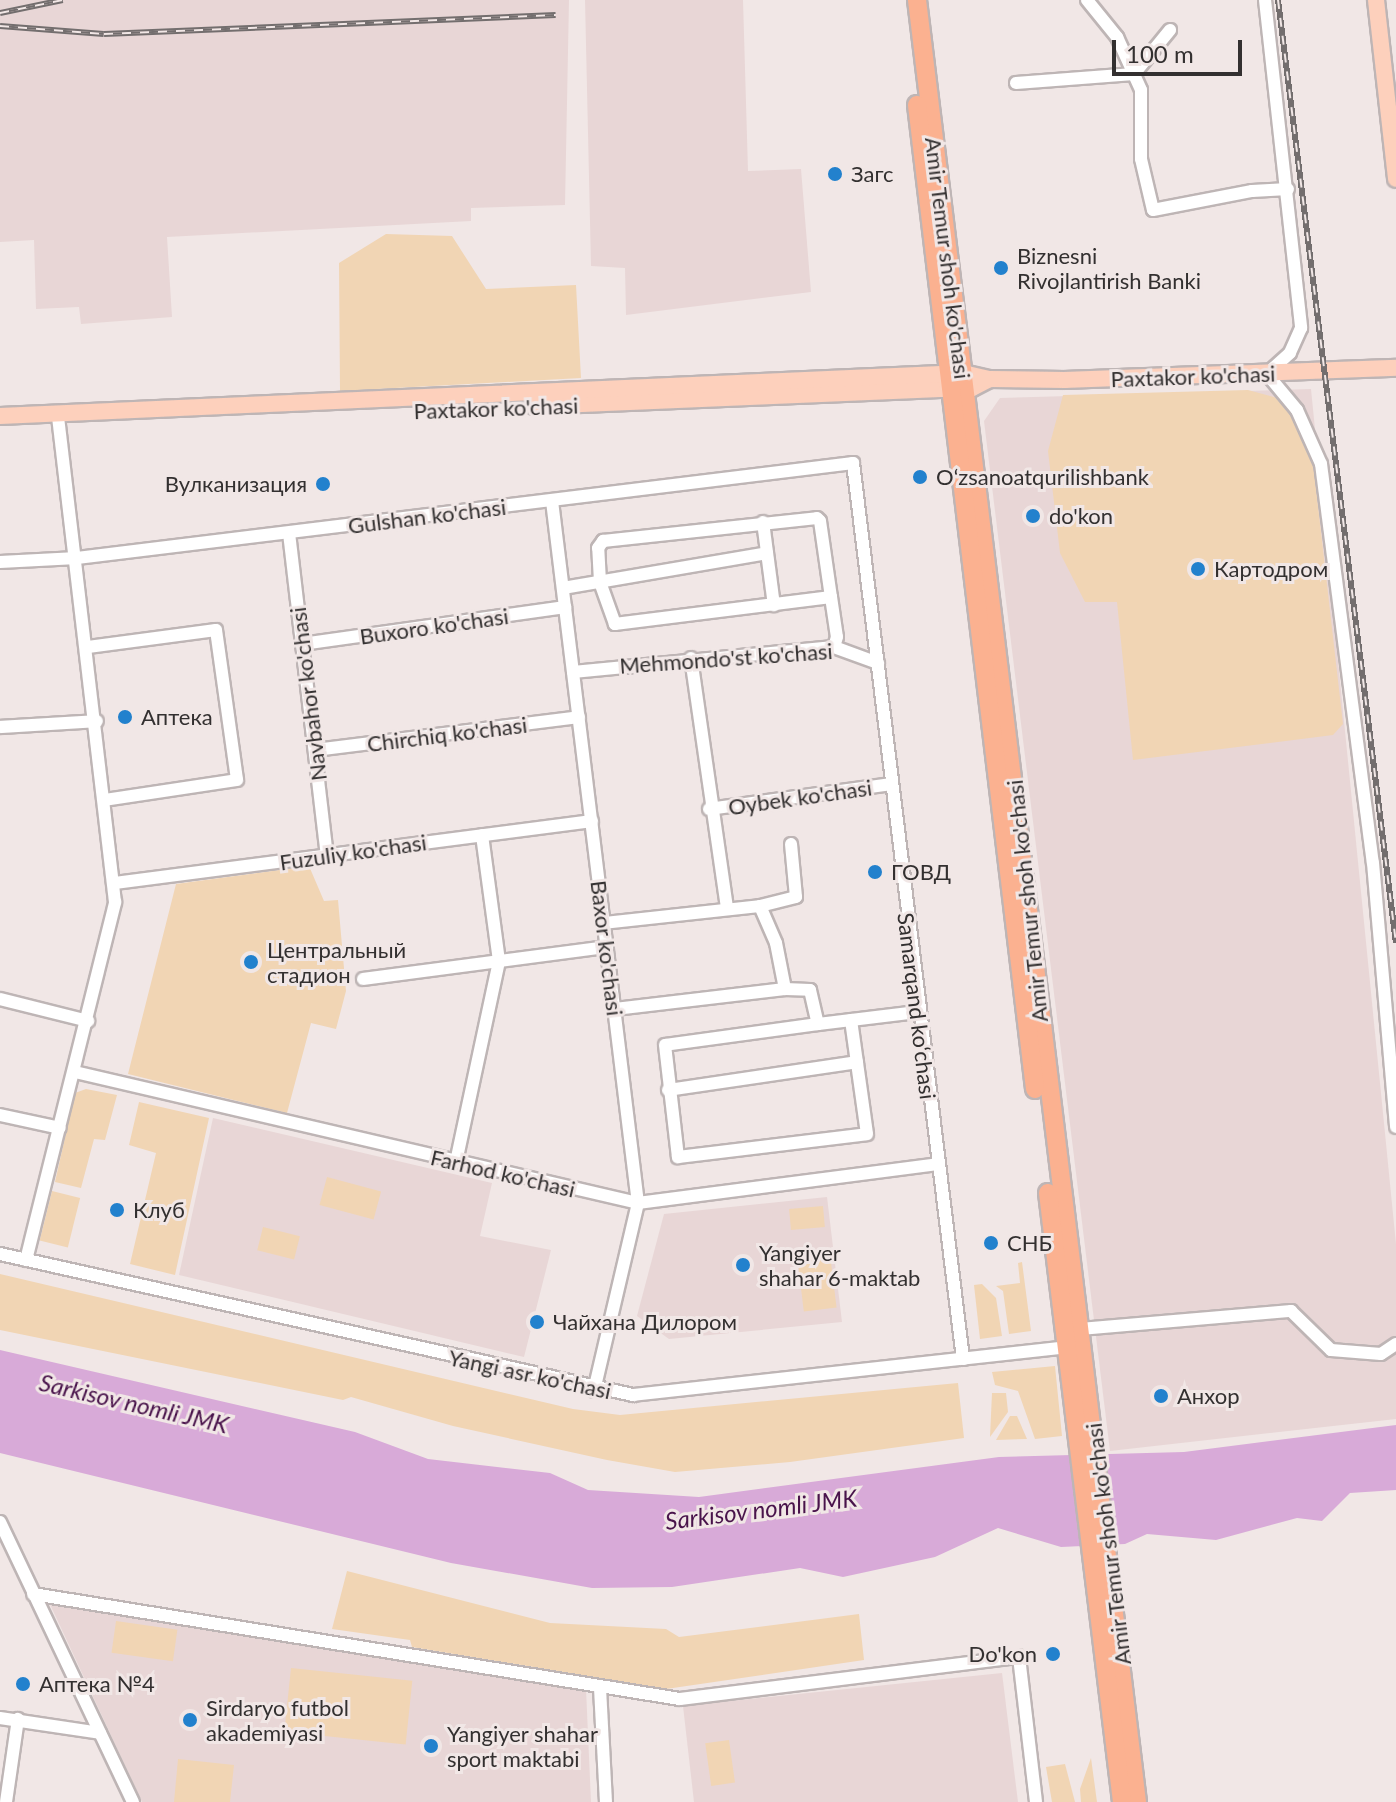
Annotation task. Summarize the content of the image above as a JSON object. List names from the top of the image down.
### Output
{
  "streets": {
    "highway": ["Amir Temur shoh ko'chasi"],
    "main road": ["Paxtakor ko'chasi"],
    "street": [
      "Gulshan ko'chasi",
      "Buxoro ko'chasi",
      "Mehmondo'st ko'chasi",
      "Navbahor ko'chasi",
      "Chirchiq ko'chasi",
      "Oybek ko'chasi",
      "Fuzuliy ko'chasi",
      "Baxor ko'chasi",
      "Samarqand ko‘chasi",
      "Farhod ko'chasi",
      "Yangi asr ko'chasi"
    ]
  },
  "crossings": [
    ["Amir Temur shoh ko'chasi", "Paxtakor ko'chasi"],
    ["Amir Temur shoh ko'chasi", "Yangi asr ko'chasi"],
    ["Gulshan ko'chasi", "Navbahor ko'chasi"],
    ["Gulshan ko'chasi", "Baxor ko'chasi"],
    ["Gulshan ko'chasi", "Samarqand ko‘chasi"],
    ["Buxoro ko'chasi", "Navbahor ko'chasi"],
    ["Buxoro ko'chasi", "Baxor ko'chasi"],
    ["Mehmondo'st ko'chasi", "Baxor ko'chasi"],
    ["Mehmondo'st ko'chasi", "Samarqand ko‘chasi"],
    ["Navbahor ko'chasi", "Chirchiq ko'chasi"],
    ["Navbahor ko'chasi", "Fuzuliy ko'chasi"],
    ["Chirchiq ko'chasi", "Baxor ko'chasi"],
    ["Oybek ko'chasi", "Samarqand ko‘chasi"],
    ["Fuzuliy ko'chasi", "Baxor ko'chasi"],
    ["Baxor ko'chasi", "Farhod ko'chasi"],
    ["Baxor ko'chasi", "Yangi asr ko'chasi"],
    ["Samarqand ko‘chasi", "Farhod ko'chasi"],
    ["Samarqand ko‘chasi", "Yangi asr ko'chasi"]
  ],
  "water": ["Sarkisov nomli JMK"],
  "places": [
    "Загс",
    "Biznesni Rivojlantirish Banki",
    "Oʻzsanoatqurilishbank",
    "Вулканизация",
    "do'kon",
    "Картодром",
    "Аптека",
    "ГОВД",
    "Центральный стадион",
    "Клуб",
    "СНБ",
    "Yangiyer shahar 6-maktab",
    "Чайхана Дилором",
    "Анхор",
    "Do'kon",
    "Аптека №4",
    "Sirdaryo futbol akademiyasi",
    "Yangiyer shahar sport maktabi"
  ],
  "scale_bar": "100 m"
}
